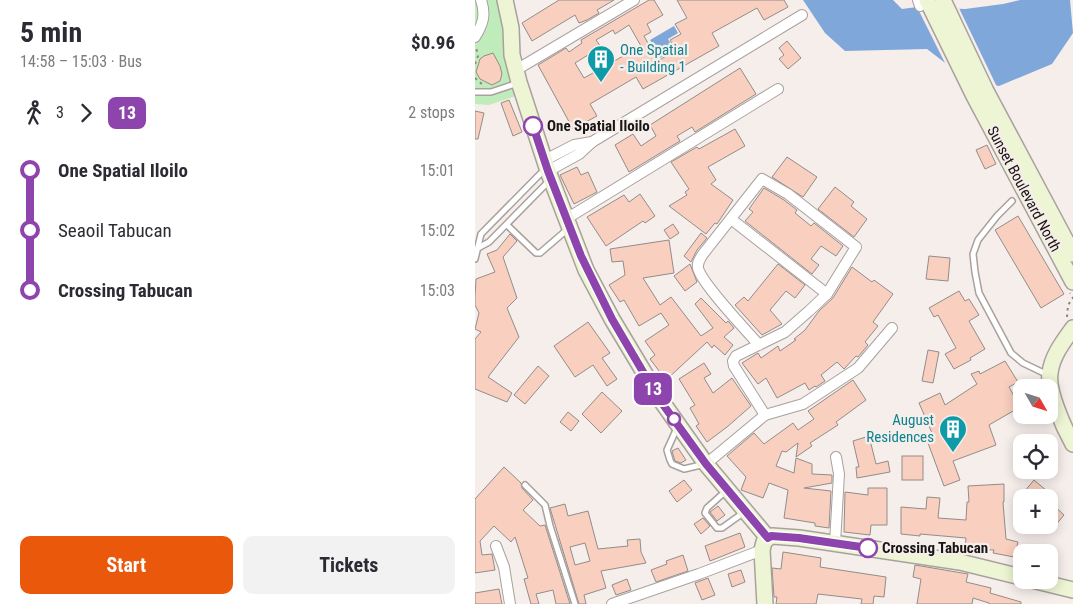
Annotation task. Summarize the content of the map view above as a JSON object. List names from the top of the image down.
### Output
{
  "streets": {
    "main road": ["Sunset Boulevard North"]
  },
  "places": {
    "building": ["One Spatial - Building 1", "August Residences"],
    "other": ["One Spatial Iloilo", "Crossing Tabucan"]
  },
  "lines": ["bus line 13"],
  "north": "bottom right",
  "page": {
    "heading": ["5 min", "14:58 – 15:03 · Bus", "$0.96"],
    "on_map": "13",
    "legs": ["3", "13", "2 stops"],
    "list": [
      {
        "name": "One Spatial Iloilo",
        "value": "15:01"
      },
      {
        "name": "Seaoil Tabucan",
        "value": "15:02"
      },
      {
        "name": "Crossing Tabucan",
        "value": "15:03"
      }
    ],
    "map_buttons": ["+", "−"],
    "buttons": ["Start", "Tickets"]
  }
}
